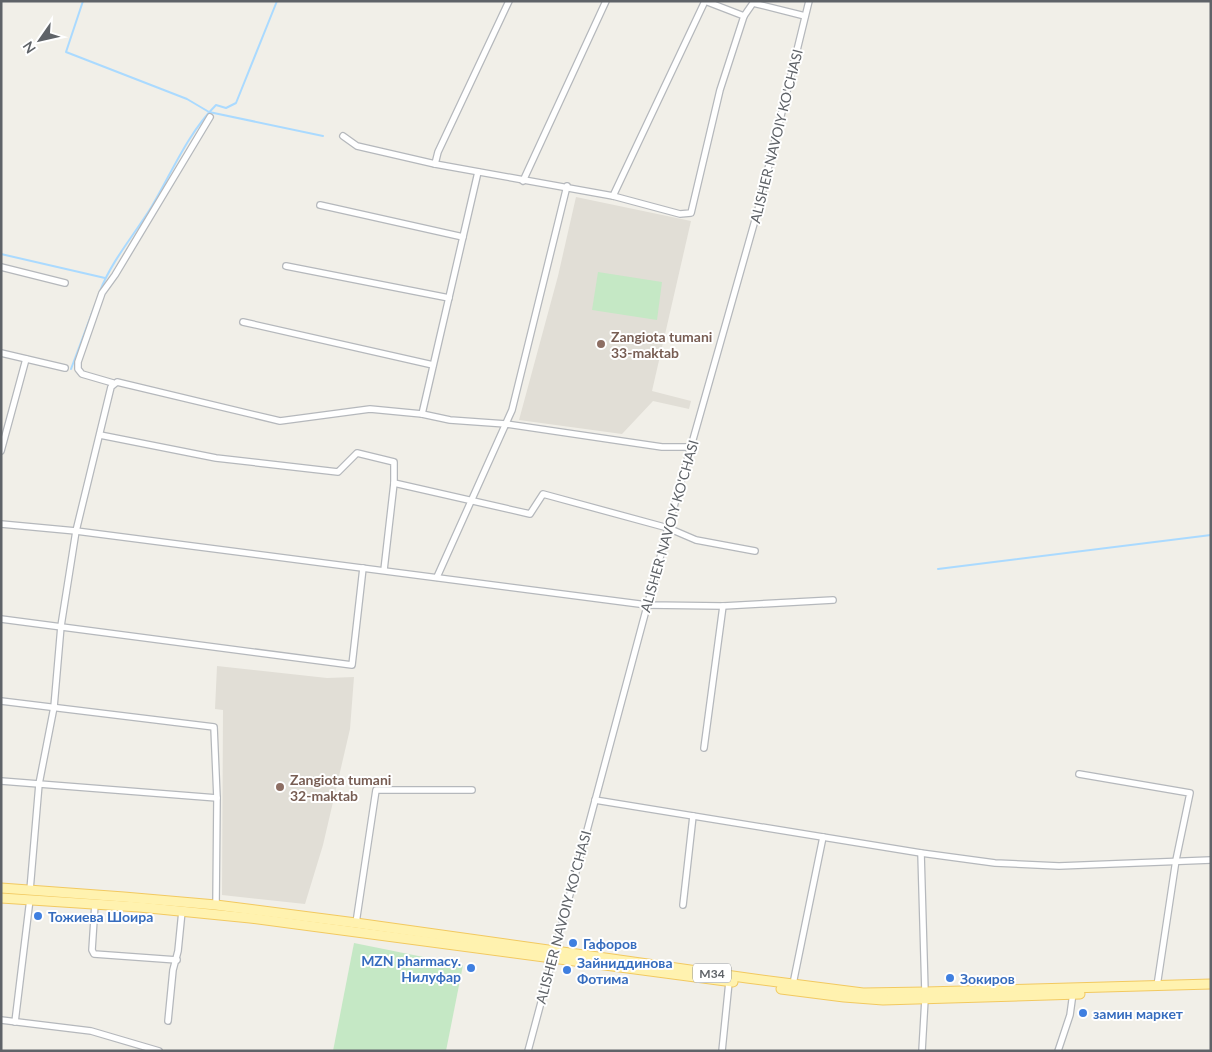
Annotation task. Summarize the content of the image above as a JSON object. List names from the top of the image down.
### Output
{
  "streets": {
    "main road": ["M34"],
    "street": ["ALISHER NAVOIY KO'CHASI"]
  },
  "crossings": [
    ["ALISHER NAVOIY KO'CHASI", "M34"]
  ],
  "places": [
    "Zangiota tumani 33-maktab",
    "Zangiota tumani 32-maktab",
    "Тожиева Шоира",
    "Гафоров",
    "MZN pharmacy. Нилуфар",
    "Зайниддинова Фотима",
    "Зокиров",
    "замин маркет"
  ],
  "north": "bottom left"
}
